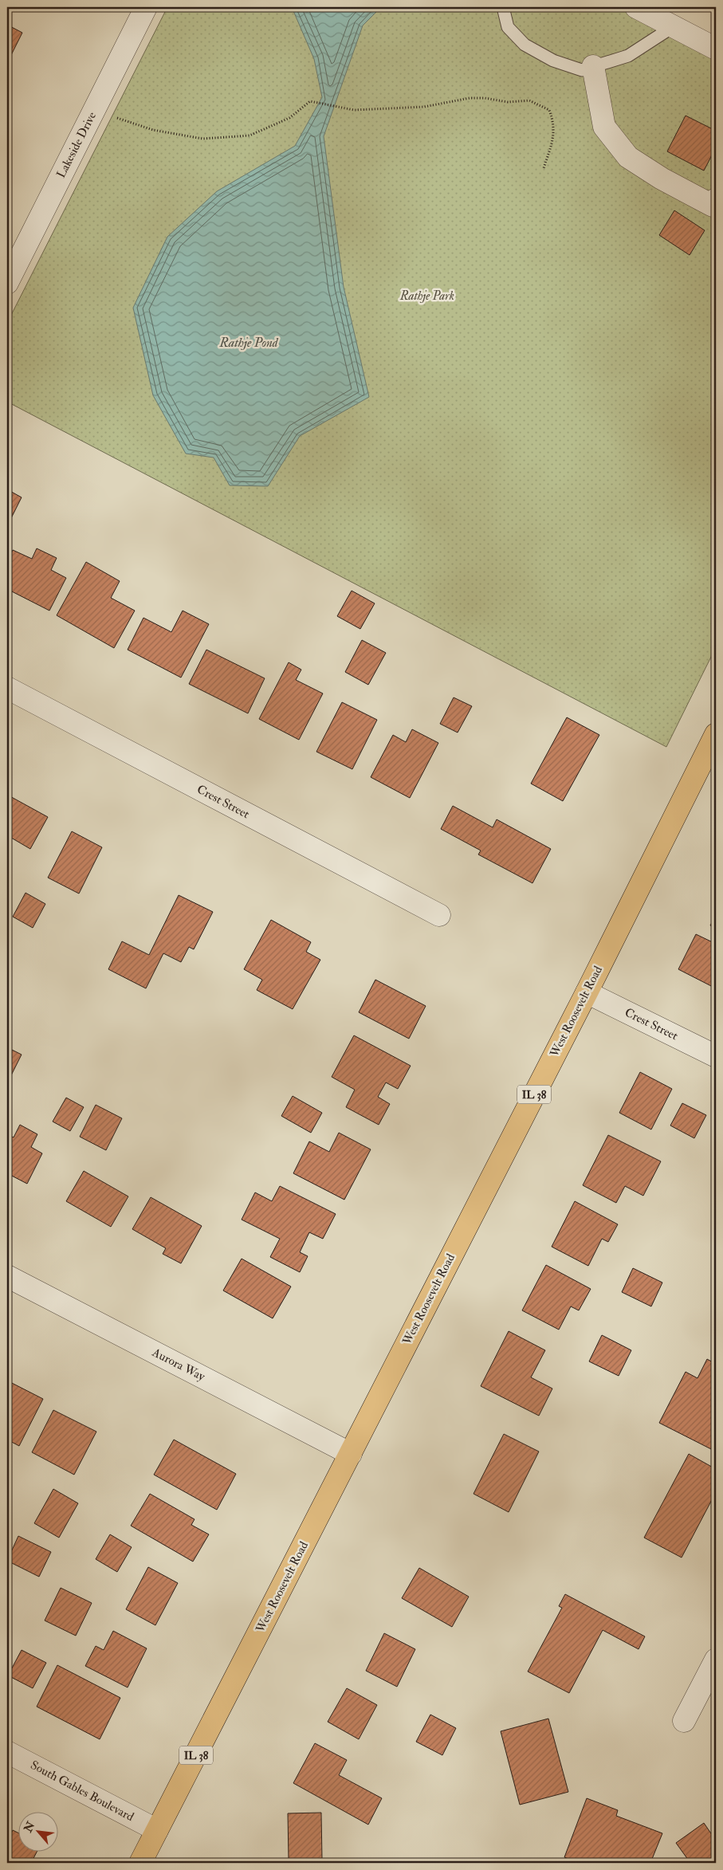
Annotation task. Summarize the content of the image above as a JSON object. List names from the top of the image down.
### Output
{
  "streets": {
    "main road": ["West Roosevelt Road", "IL 38"],
    "street": [
      "Lakeside Drive",
      "Crest Street",
      "Aurora Way",
      "South Gables Boulevard"
    ]
  },
  "crossings": [
    ["Crest Street", "West Roosevelt Road"],
    ["West Roosevelt Road", "Aurora Way"],
    ["West Roosevelt Road", "South Gables Boulevard"]
  ],
  "water": ["Rathje Pond"],
  "parks": ["Rathje Park"],
  "north": "top left"
}
